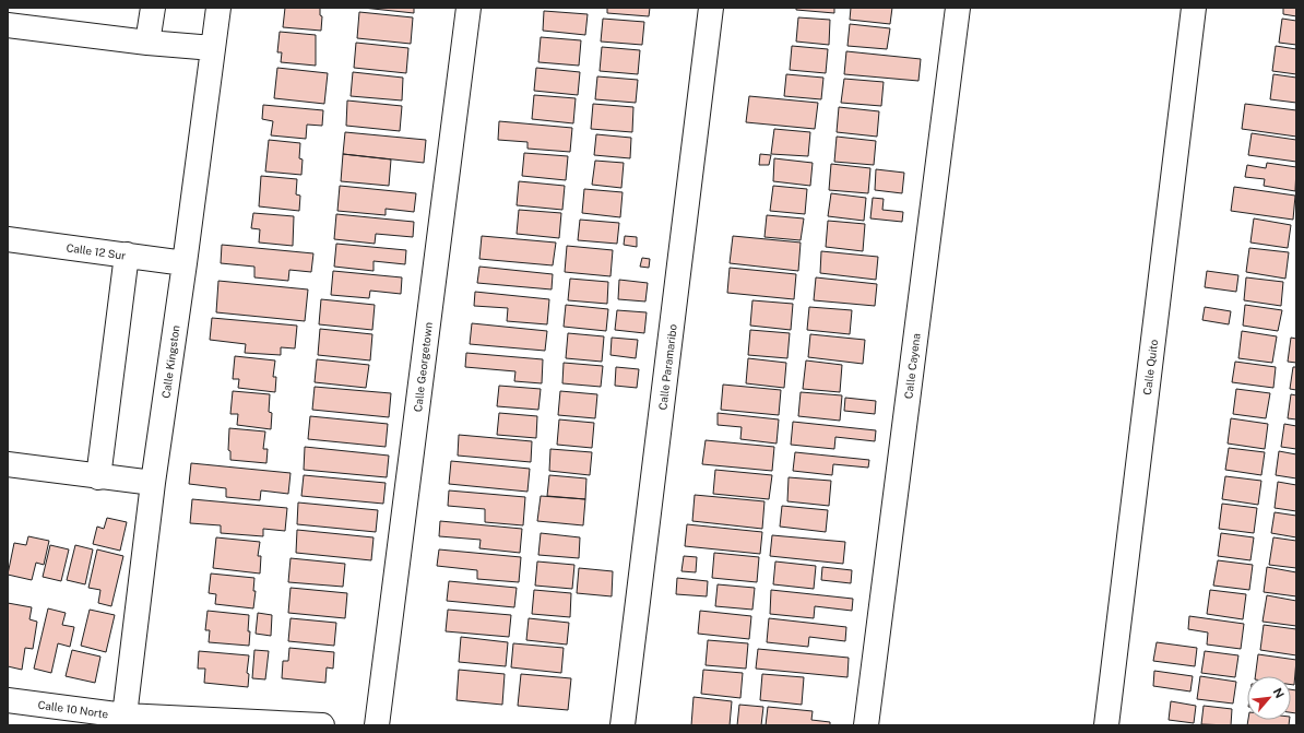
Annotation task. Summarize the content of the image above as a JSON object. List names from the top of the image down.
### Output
{
  "streets": {
    "street": [
      "Calle 12 Sur",
      "Calle Kingston",
      "Calle Cayena",
      "Calle Georgetown",
      "Calle Paramaribo",
      "Calle Quito",
      "Calle 10 Norte"
    ]
  },
  "crossings": [
    ["Calle 12 Sur", "Calle Kingston"],
    ["Calle Kingston", "Calle 10 Norte"]
  ],
  "north": "top right"
}
